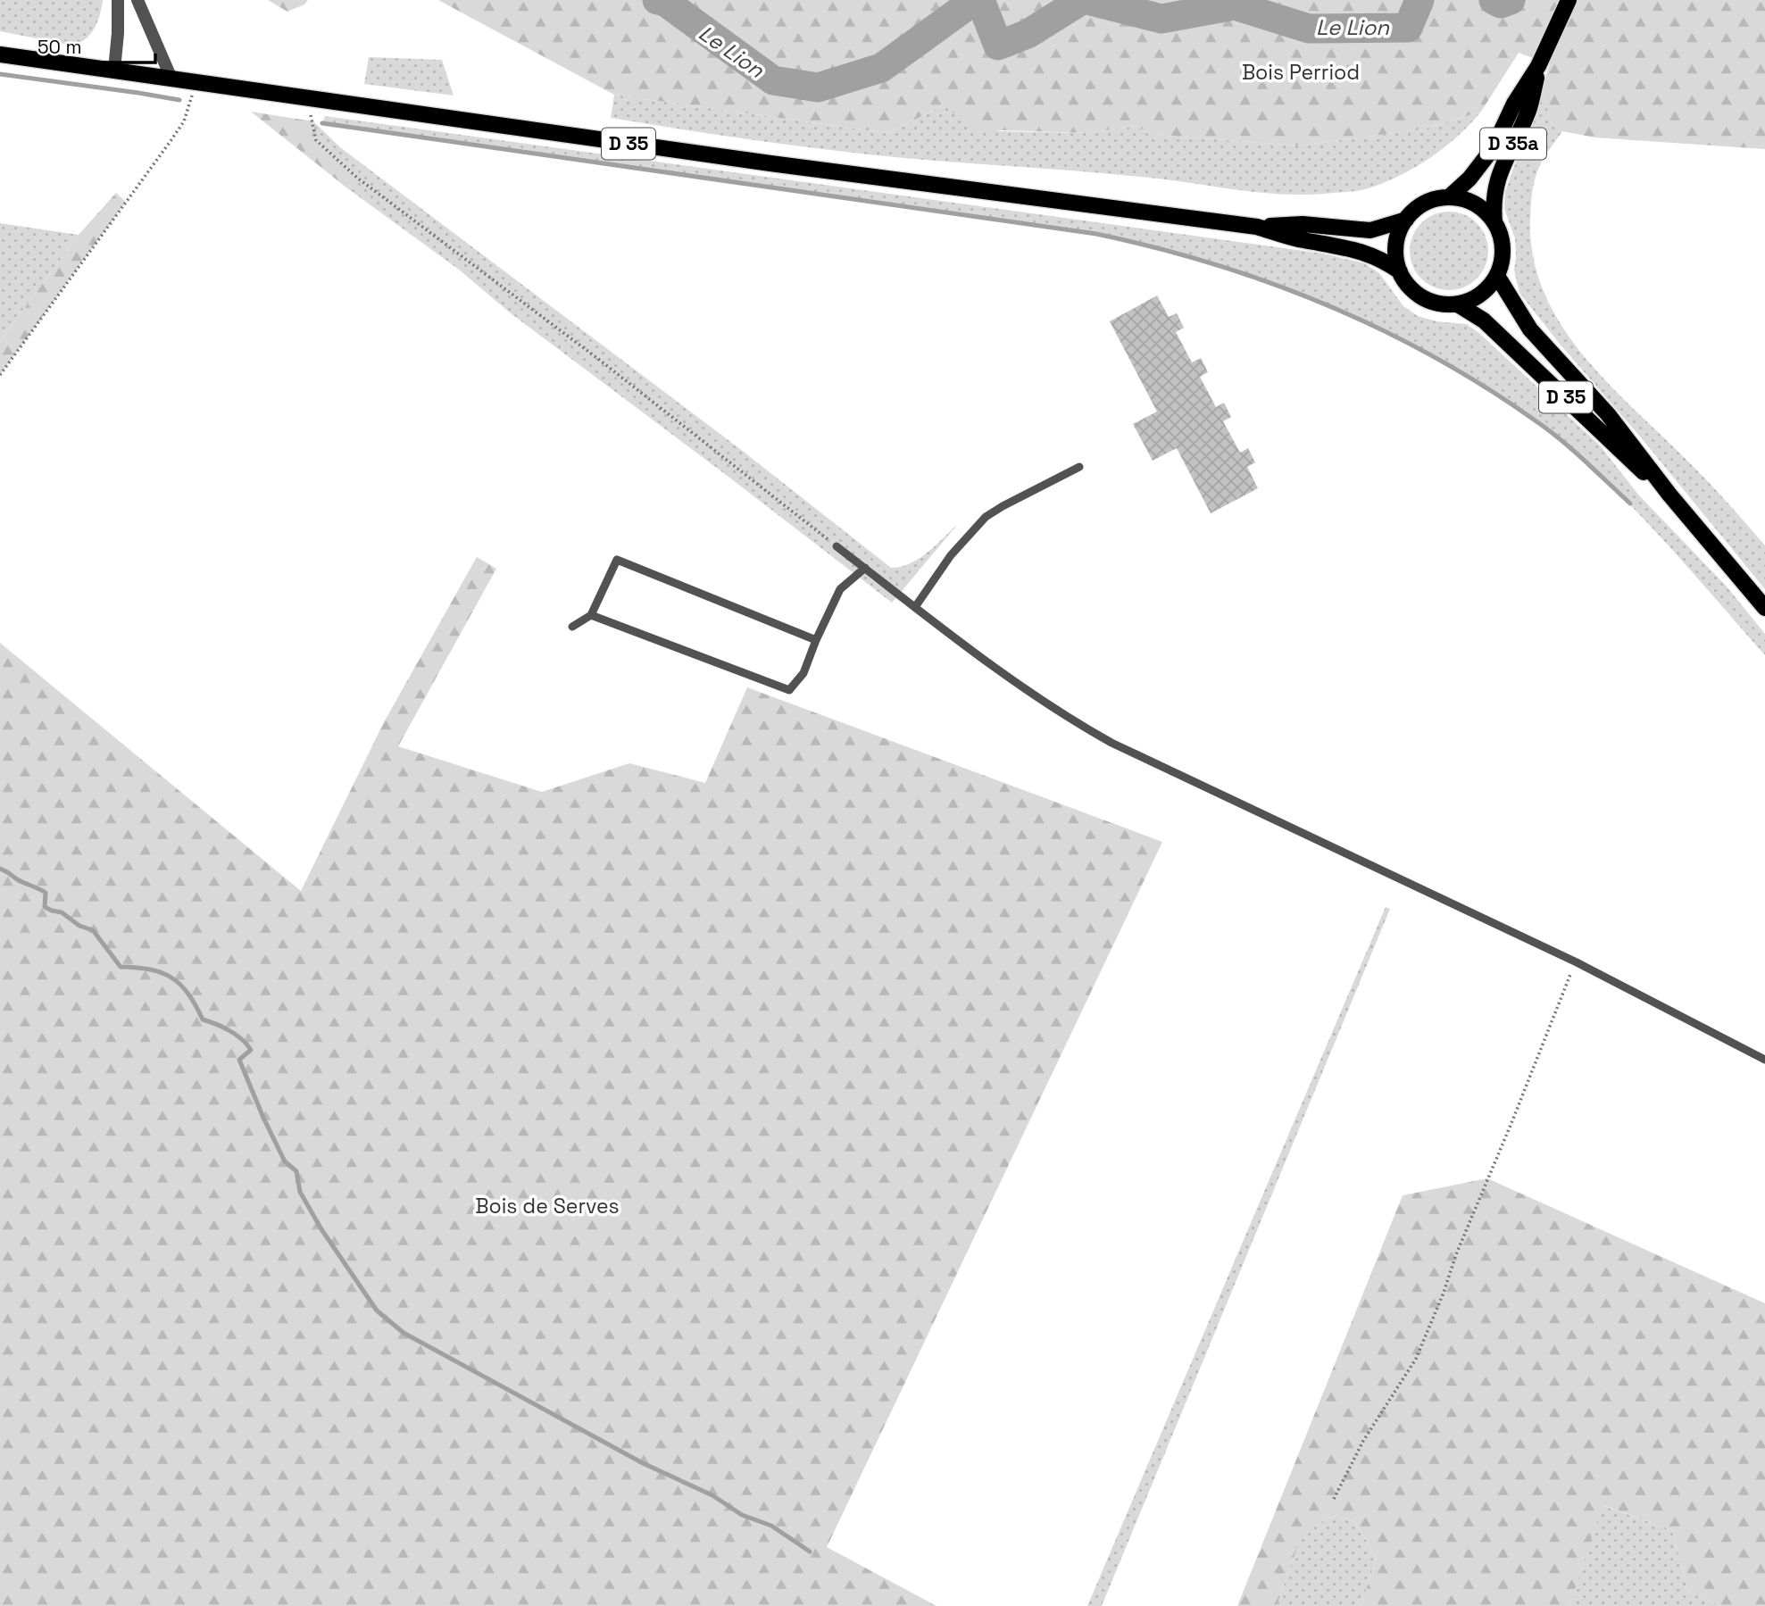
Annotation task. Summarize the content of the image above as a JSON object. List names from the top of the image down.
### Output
{
  "streets": {
    "main road": ["D 35", "D 35a"]
  },
  "crossings": [
    ["D 35", "D 35a"]
  ],
  "water": ["Le Lion"],
  "parks": ["Bois Perriod", "Bois de Serves"],
  "scale_bar": "50 m"
}
